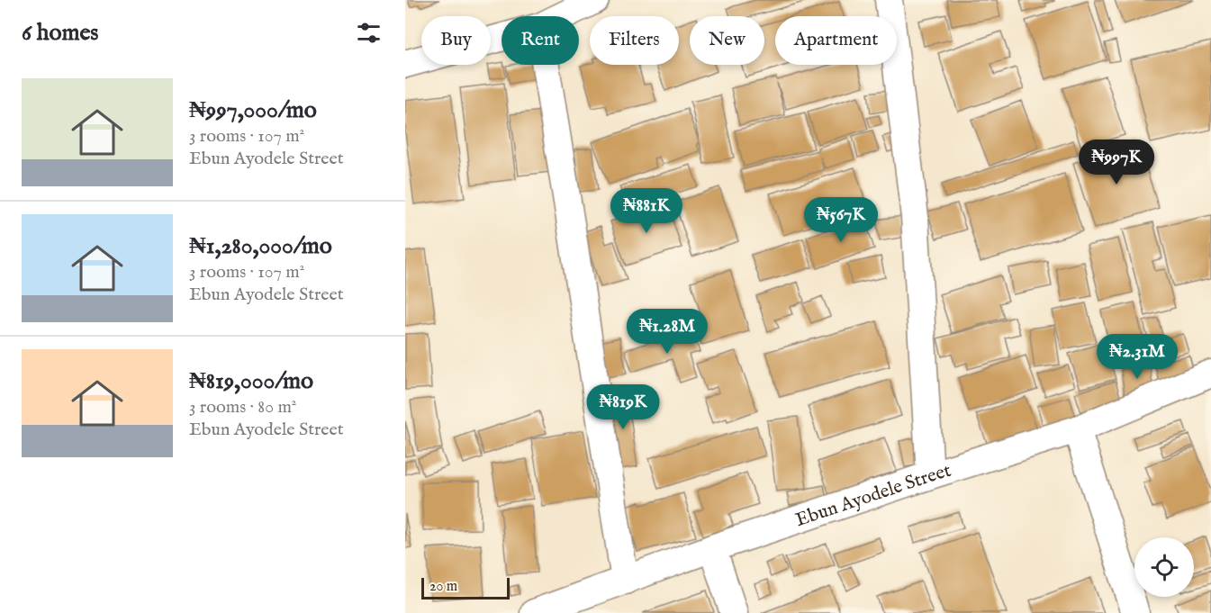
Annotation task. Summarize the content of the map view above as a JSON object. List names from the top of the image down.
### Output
{
  "streets": {
    "street": ["Ebun Ayodele Street"]
  },
  "scale_bar": "20 m",
  "page": {
    "heading": "6 homes",
    "chip": [
      "Buy",
      "Rent",
      "Filters",
      "New",
      "Apartment"
    ],
    "list": [
      {
        "name": "₦997,000/mo",
        "note": "3 rooms · 107 m² · Ebun Ayodele Street"
      },
      {
        "name": "₦1,280,000/mo",
        "note": "3 rooms · 107 m² · Ebun Ayodele Street"
      },
      {
        "name": "₦819,000/mo",
        "note": "3 rooms · 80 m² · Ebun Ayodele Street"
      }
    ],
    "price": [
      "₦997K",
      "₦881K",
      "₦567K",
      "₦1.28M",
      "₦2.31M",
      "₦819K"
    ],
    "scale": "20 m"
  }
}
